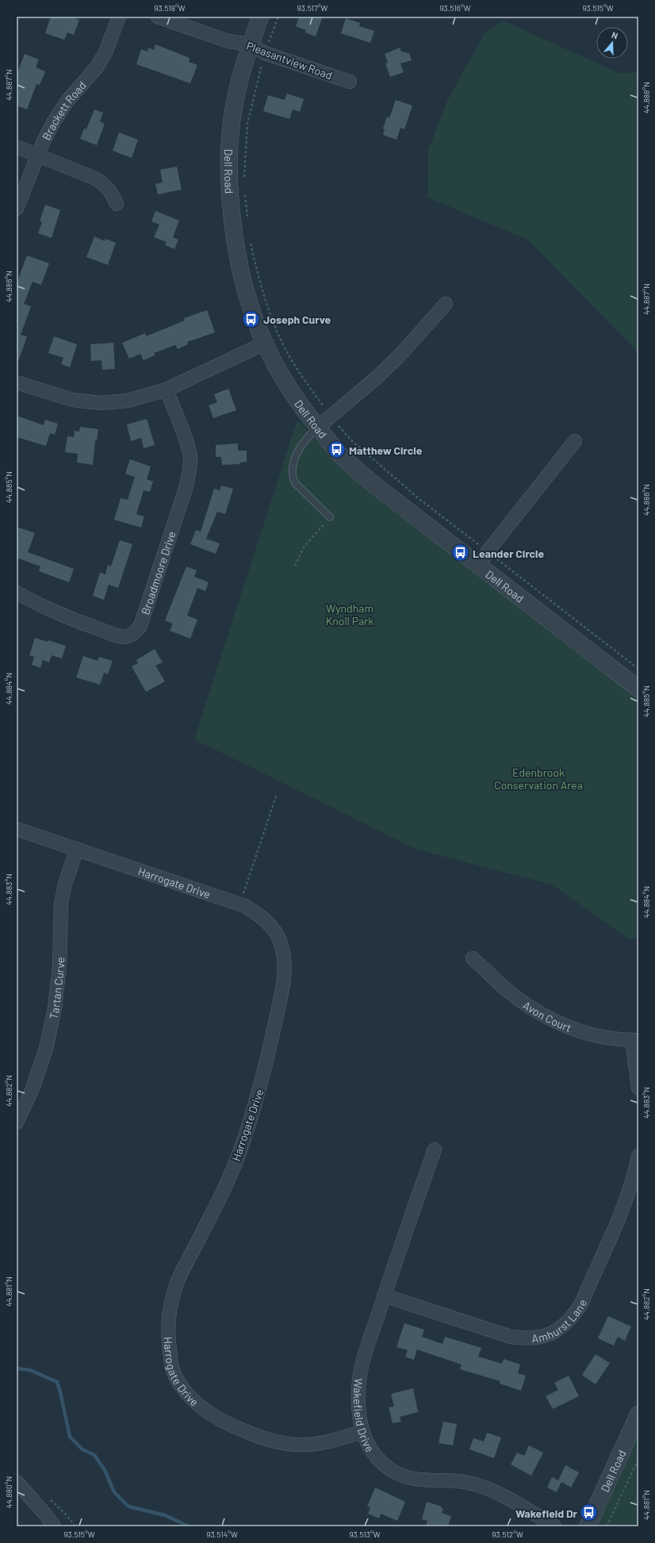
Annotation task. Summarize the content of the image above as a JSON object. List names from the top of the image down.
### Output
{
  "streets": {
    "street": [
      "Pleasantview Road",
      "Brackett Road",
      "Dell Road",
      "Broadmoore Drive",
      "Harrogate Drive",
      "Tartan Curve",
      "Avon Court",
      "Amhurst Lane",
      "Wakefield Drive"
    ]
  },
  "crossings": [
    ["Pleasantview Road", "Dell Road"],
    ["Harrogate Drive", "Tartan Curve"],
    ["Harrogate Drive", "Wakefield Drive"],
    ["Amhurst Lane", "Wakefield Drive"]
  ],
  "parks": ["Wyndham Knoll Park", "Edenbrook Conservation Area"],
  "places": {
    "bus stop": [
      "Joseph Curve",
      "Matthew Circle",
      "Leander Circle",
      "Wakefield Dr"
    ]
  },
  "north": "top",
  "coordinates": [
    "93.518°W",
    "93.517°W",
    "93.516°W",
    "93.515°W",
    "44.887°N",
    "44.888°N",
    "44.886°N",
    "44.885°N",
    "44.884°N",
    "44.883°N",
    "44.882°N",
    "44.881°N",
    "44.880°N",
    "93.514°W",
    "93.513°W",
    "93.512°W"
  ]
}
